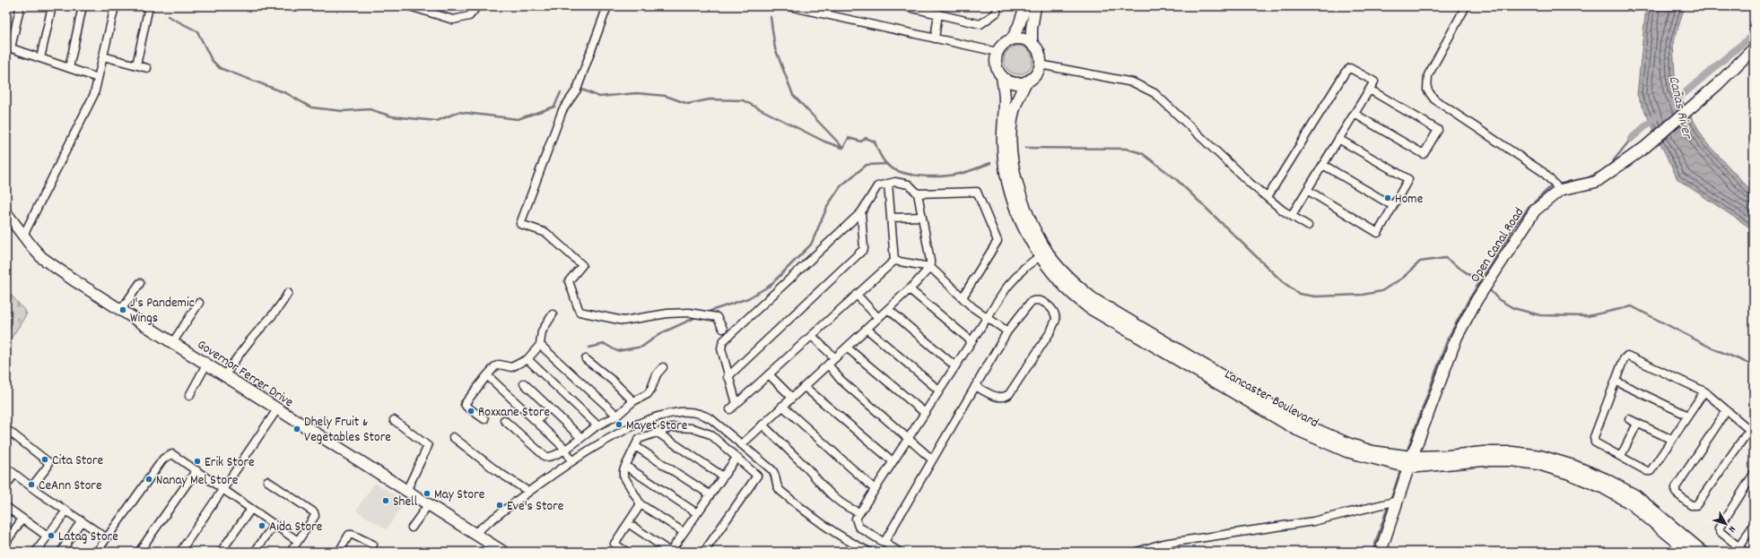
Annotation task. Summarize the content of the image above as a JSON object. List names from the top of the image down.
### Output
{
  "streets": {
    "main road": ["Open Canal Road", "Governor Ferrer Drive", "Lancaster Boulevard"]
  },
  "crossings": [
    ["Open Canal Road", "Lancaster Boulevard"]
  ],
  "water": ["Cañas River"],
  "places": [
    "Home",
    "J's Pandemic Wings",
    "Roxxane Store",
    "Mayet Store",
    "Dhely Fruit & Vegetables Store",
    "Cita Store",
    "Erik Store",
    "Nanay Mel Store",
    "CeAnn Store",
    "May Store",
    "Shell",
    "Eve's Store",
    "Aida Store",
    "Latag Store"
  ],
  "north": "bottom right"
}
